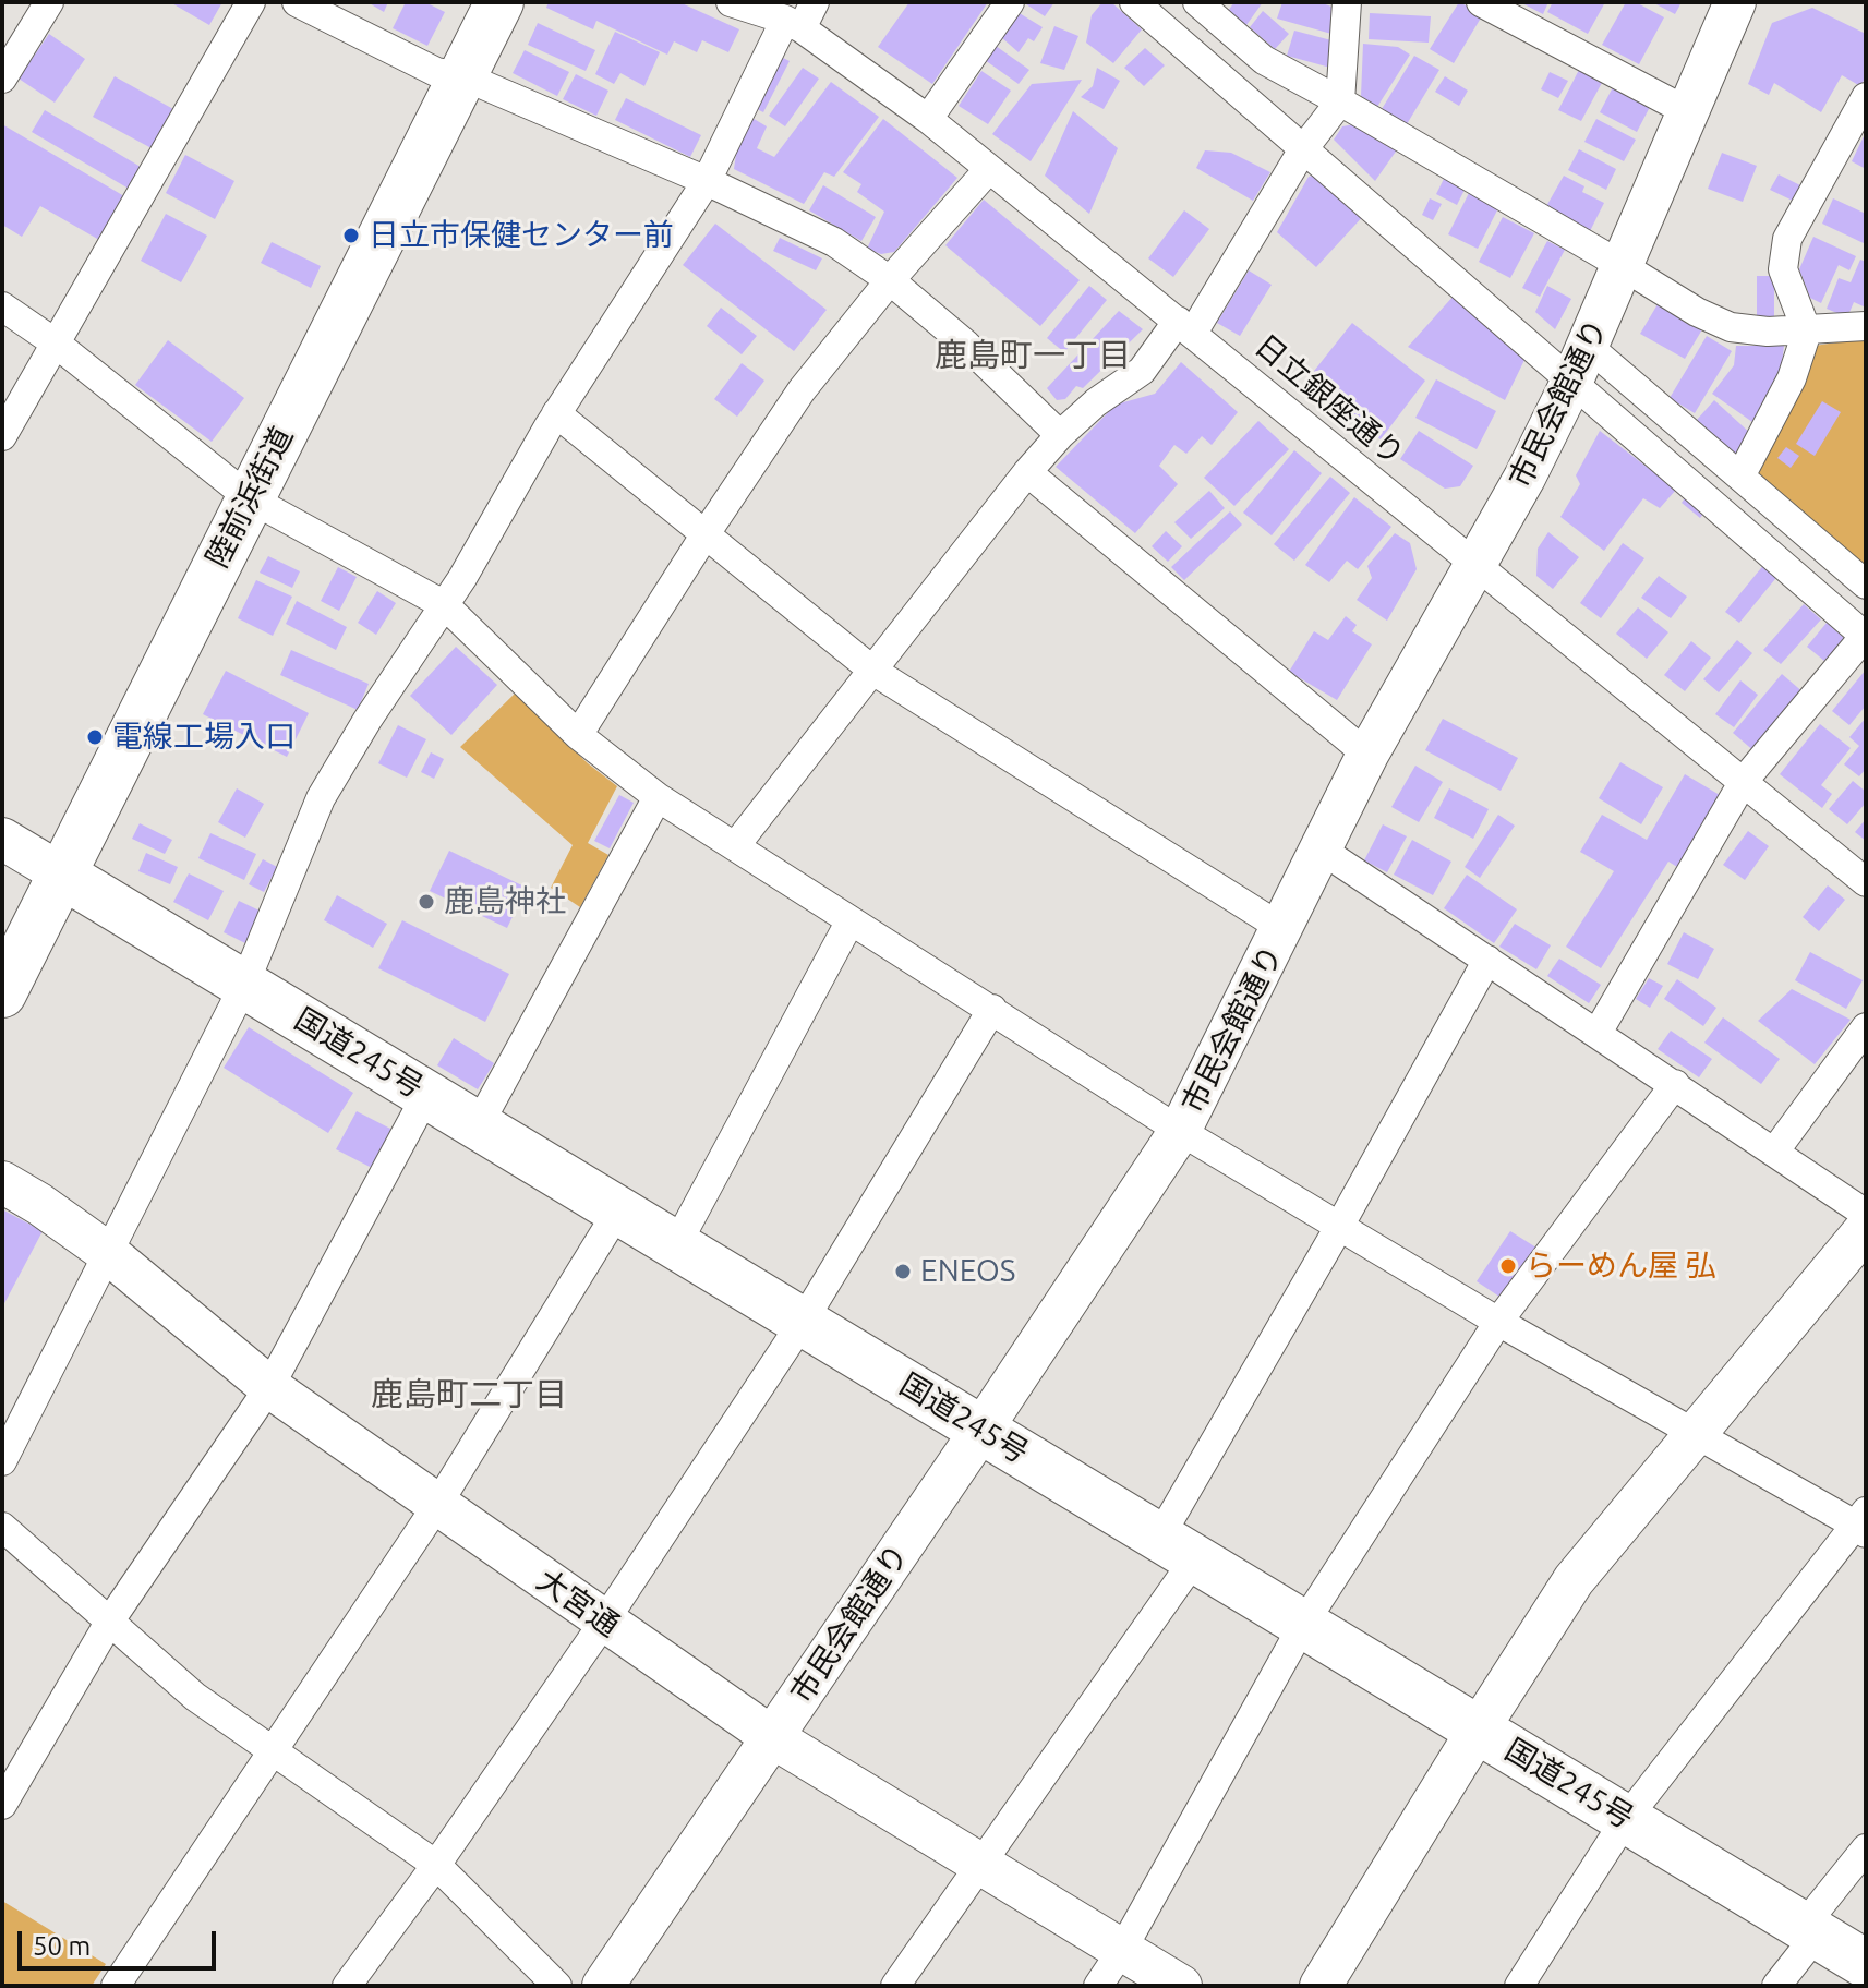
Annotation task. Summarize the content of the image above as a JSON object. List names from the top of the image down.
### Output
{
  "streets": {
    "highway": ["陸前浜街道", "国道245号"],
    "street": ["日立銀座通り", "市民会館通り", "大宮通"]
  },
  "crossings": [
    ["日立銀座通り", "市民会館通り"],
    ["市民会館通り", "国道245号"],
    ["市民会館通り", "大宮通"],
    ["陸前浜街道", "国道245号"]
  ],
  "districts": ["鹿島町一丁目", "鹿島町二丁目"],
  "places": [
    "日立市保健センター前",
    "電線工場入口",
    "鹿島神社",
    "らーめん屋 弘",
    "ENEOS"
  ],
  "scale_bar": "50 m"
}
